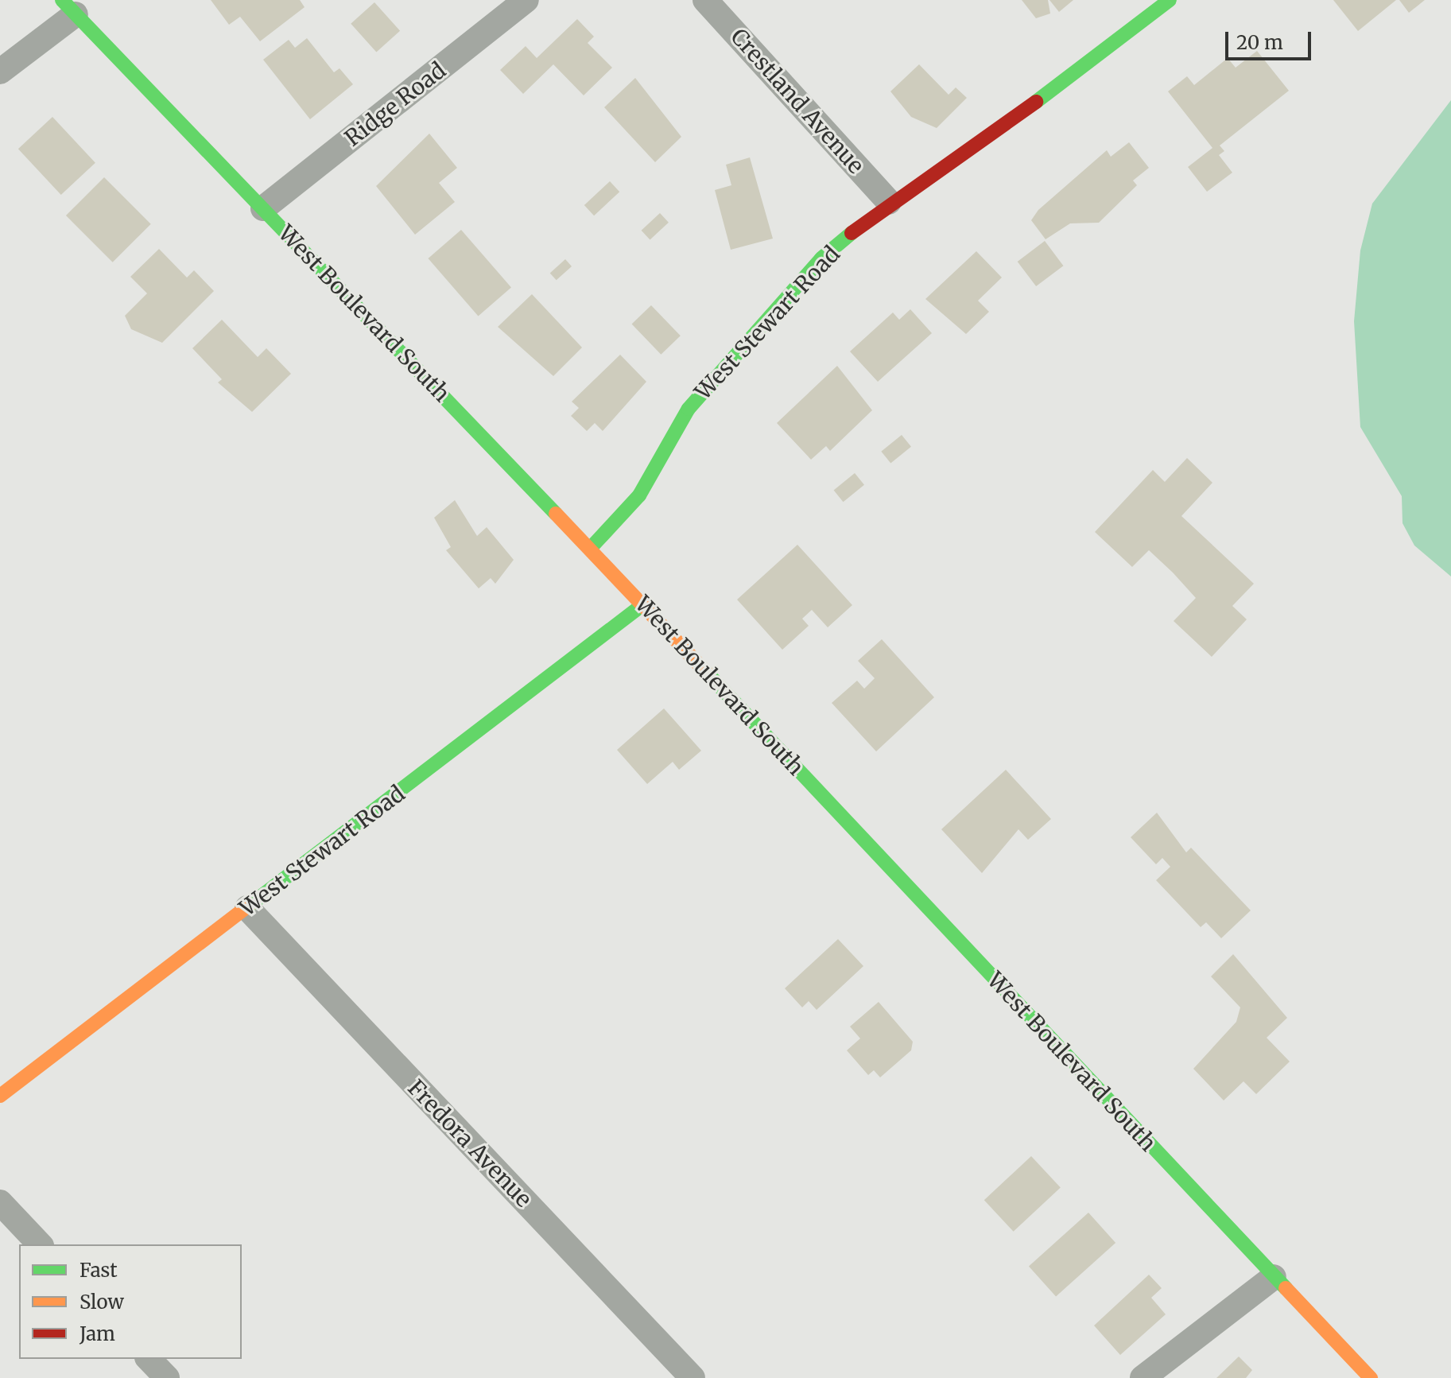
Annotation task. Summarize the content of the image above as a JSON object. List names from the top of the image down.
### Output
{
  "streets": {
    "main road": ["West Boulevard South", "West Stewart Road"],
    "street": ["Crestland Avenue", "Ridge Road", "Fredora Avenue"]
  },
  "crossings": [
    ["Crestland Avenue", "West Stewart Road"],
    ["Ridge Road", "West Boulevard South"],
    ["West Boulevard South", "West Stewart Road"],
    ["West Stewart Road", "Fredora Avenue"]
  ],
  "legend": ["Fast", "Slow", "Jam"],
  "scale_bar": "20 m"
}
